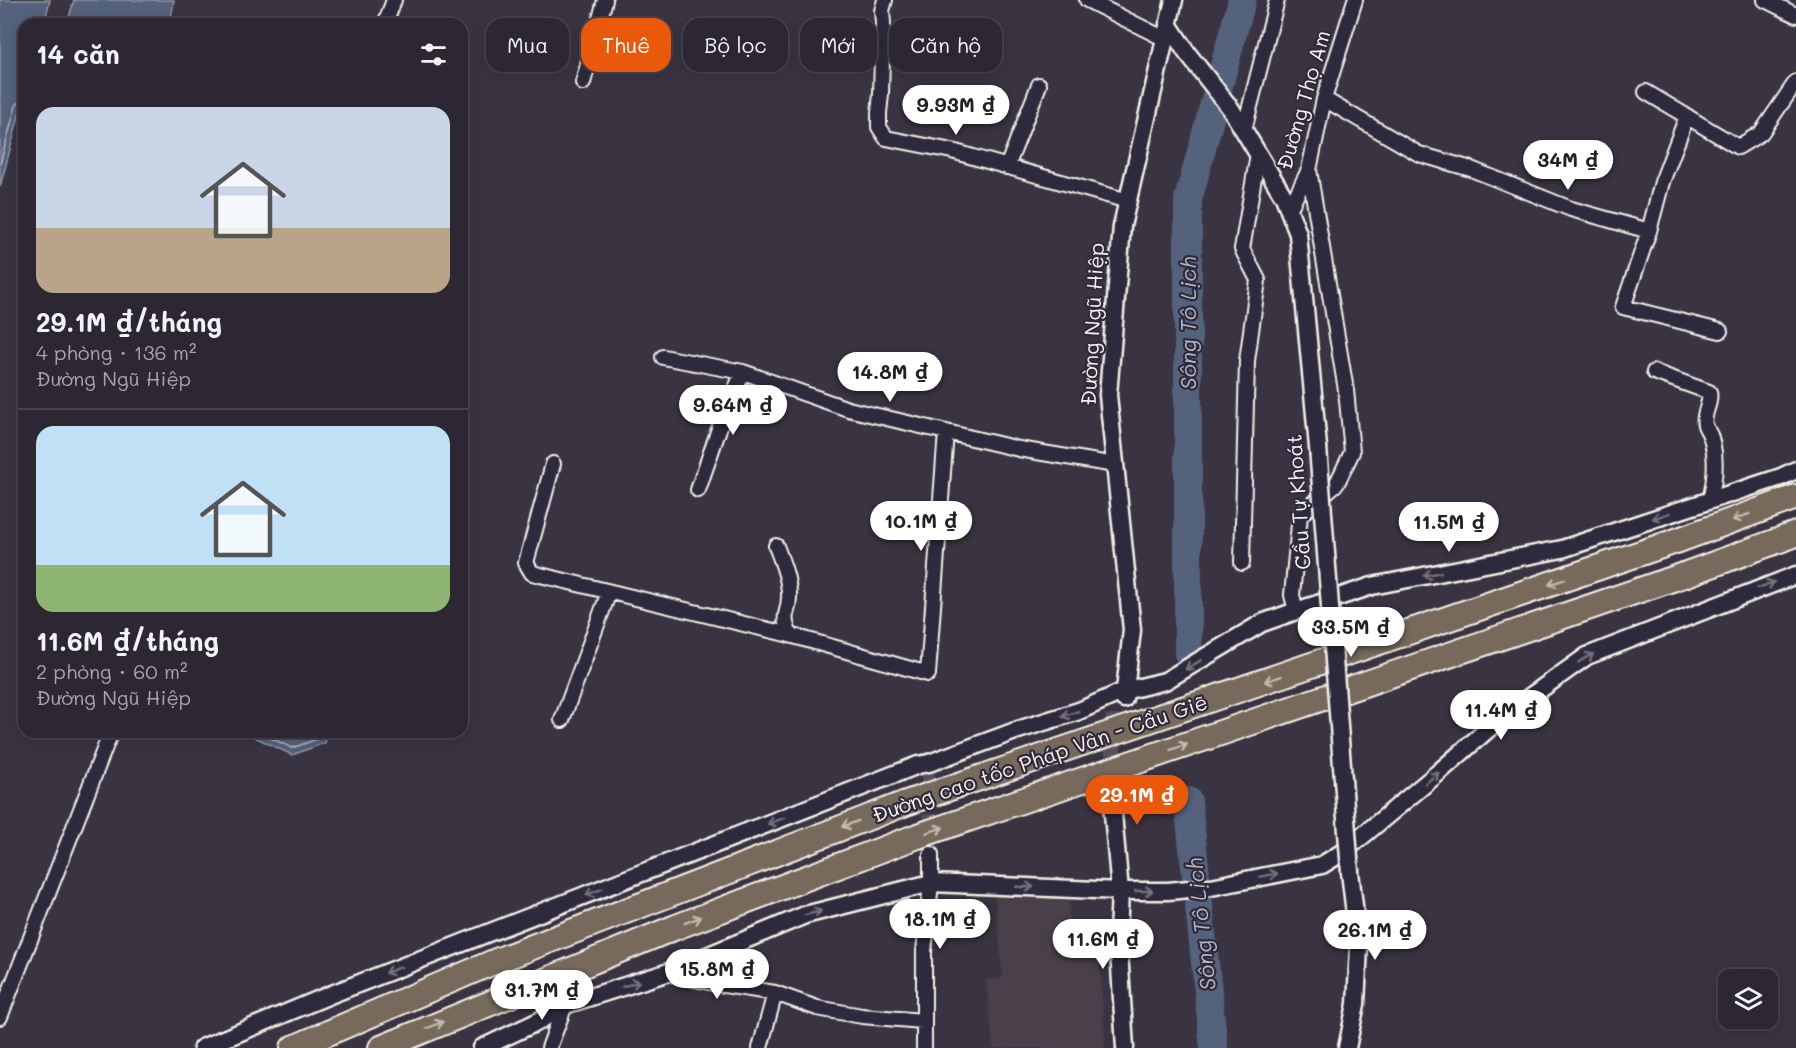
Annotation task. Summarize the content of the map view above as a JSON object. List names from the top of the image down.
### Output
{
  "streets": {
    "highway": ["Đường cao tốc Pháp Vân - Cầu Giẽ"],
    "street": ["Đường Thọ Am", "Đường Ngũ Hiệp", "Cầu Tự Khoát"]
  },
  "crossings": [
    ["Đường Thọ Am", "Cầu Tự Khoát"],
    ["Đường Ngũ Hiệp", "Cầu Tự Khoát"]
  ],
  "water": ["Sông Tô Lịch"],
  "page": {
    "chip": [
      "Mua",
      "Thuê",
      "Bộ lọc",
      "Mới",
      "Căn hộ"
    ],
    "heading": "14 căn",
    "price": [
      "9.93M ₫",
      "34M ₫",
      "14.8M ₫",
      "9.64M ₫",
      "10.1M ₫",
      "11.5M ₫",
      "33.5M ₫",
      "11.4M ₫",
      "29.1M ₫",
      "18.1M ₫",
      "26.1M ₫",
      "11.6M ₫",
      "15.8M ₫",
      "31.7M ₫"
    ],
    "list": [
      {
        "name": "29.1M ₫/tháng",
        "note": "4 phòng · 136 m² · Đường Ngũ Hiệp"
      },
      {
        "name": "11.6M ₫/tháng",
        "note": "2 phòng · 60 m² · Đường Ngũ Hiệp"
      }
    ]
  }
}
